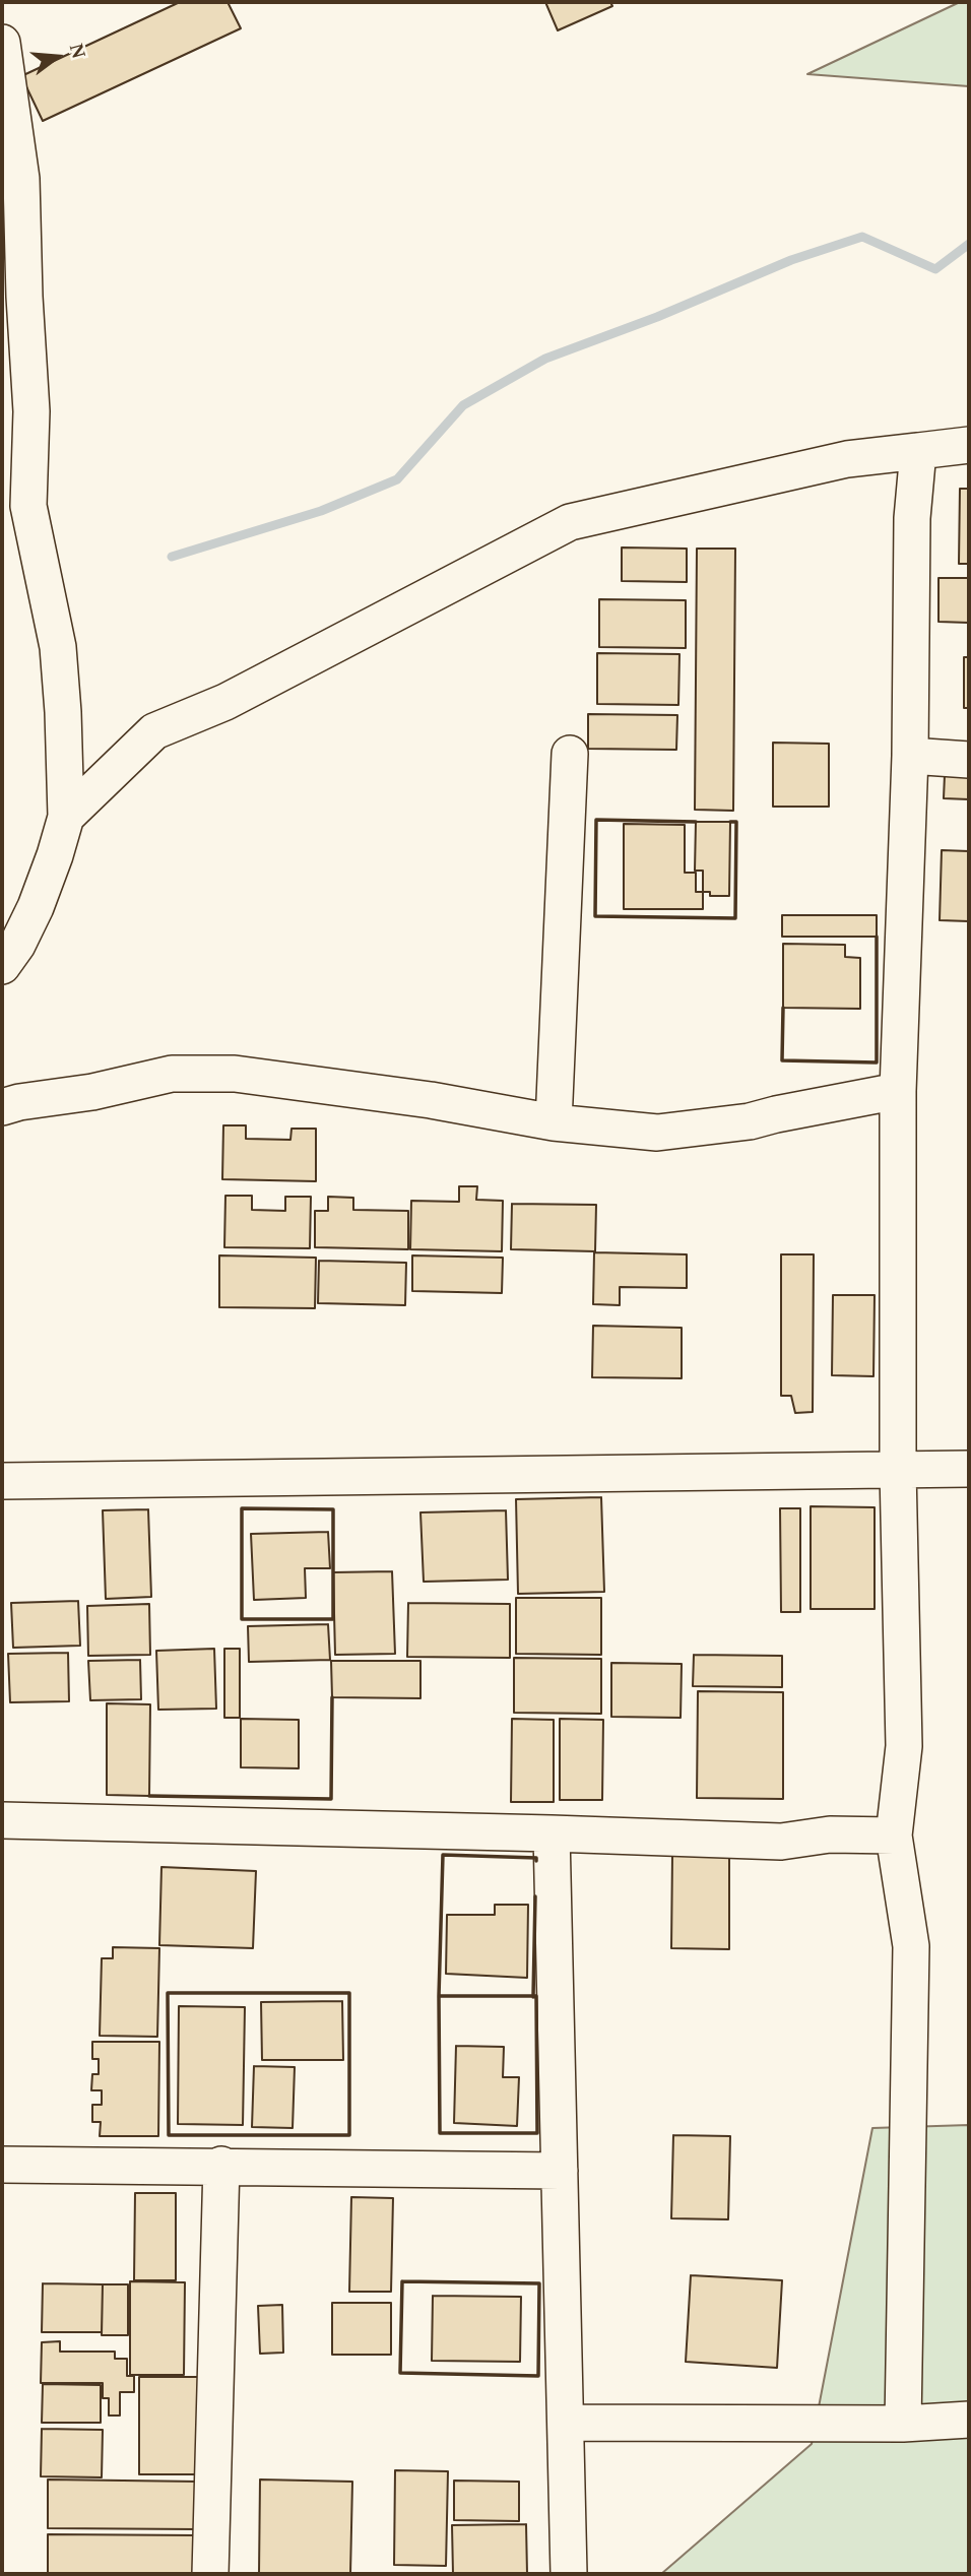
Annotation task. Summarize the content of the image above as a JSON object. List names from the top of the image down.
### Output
{
  "north": "right"
}
